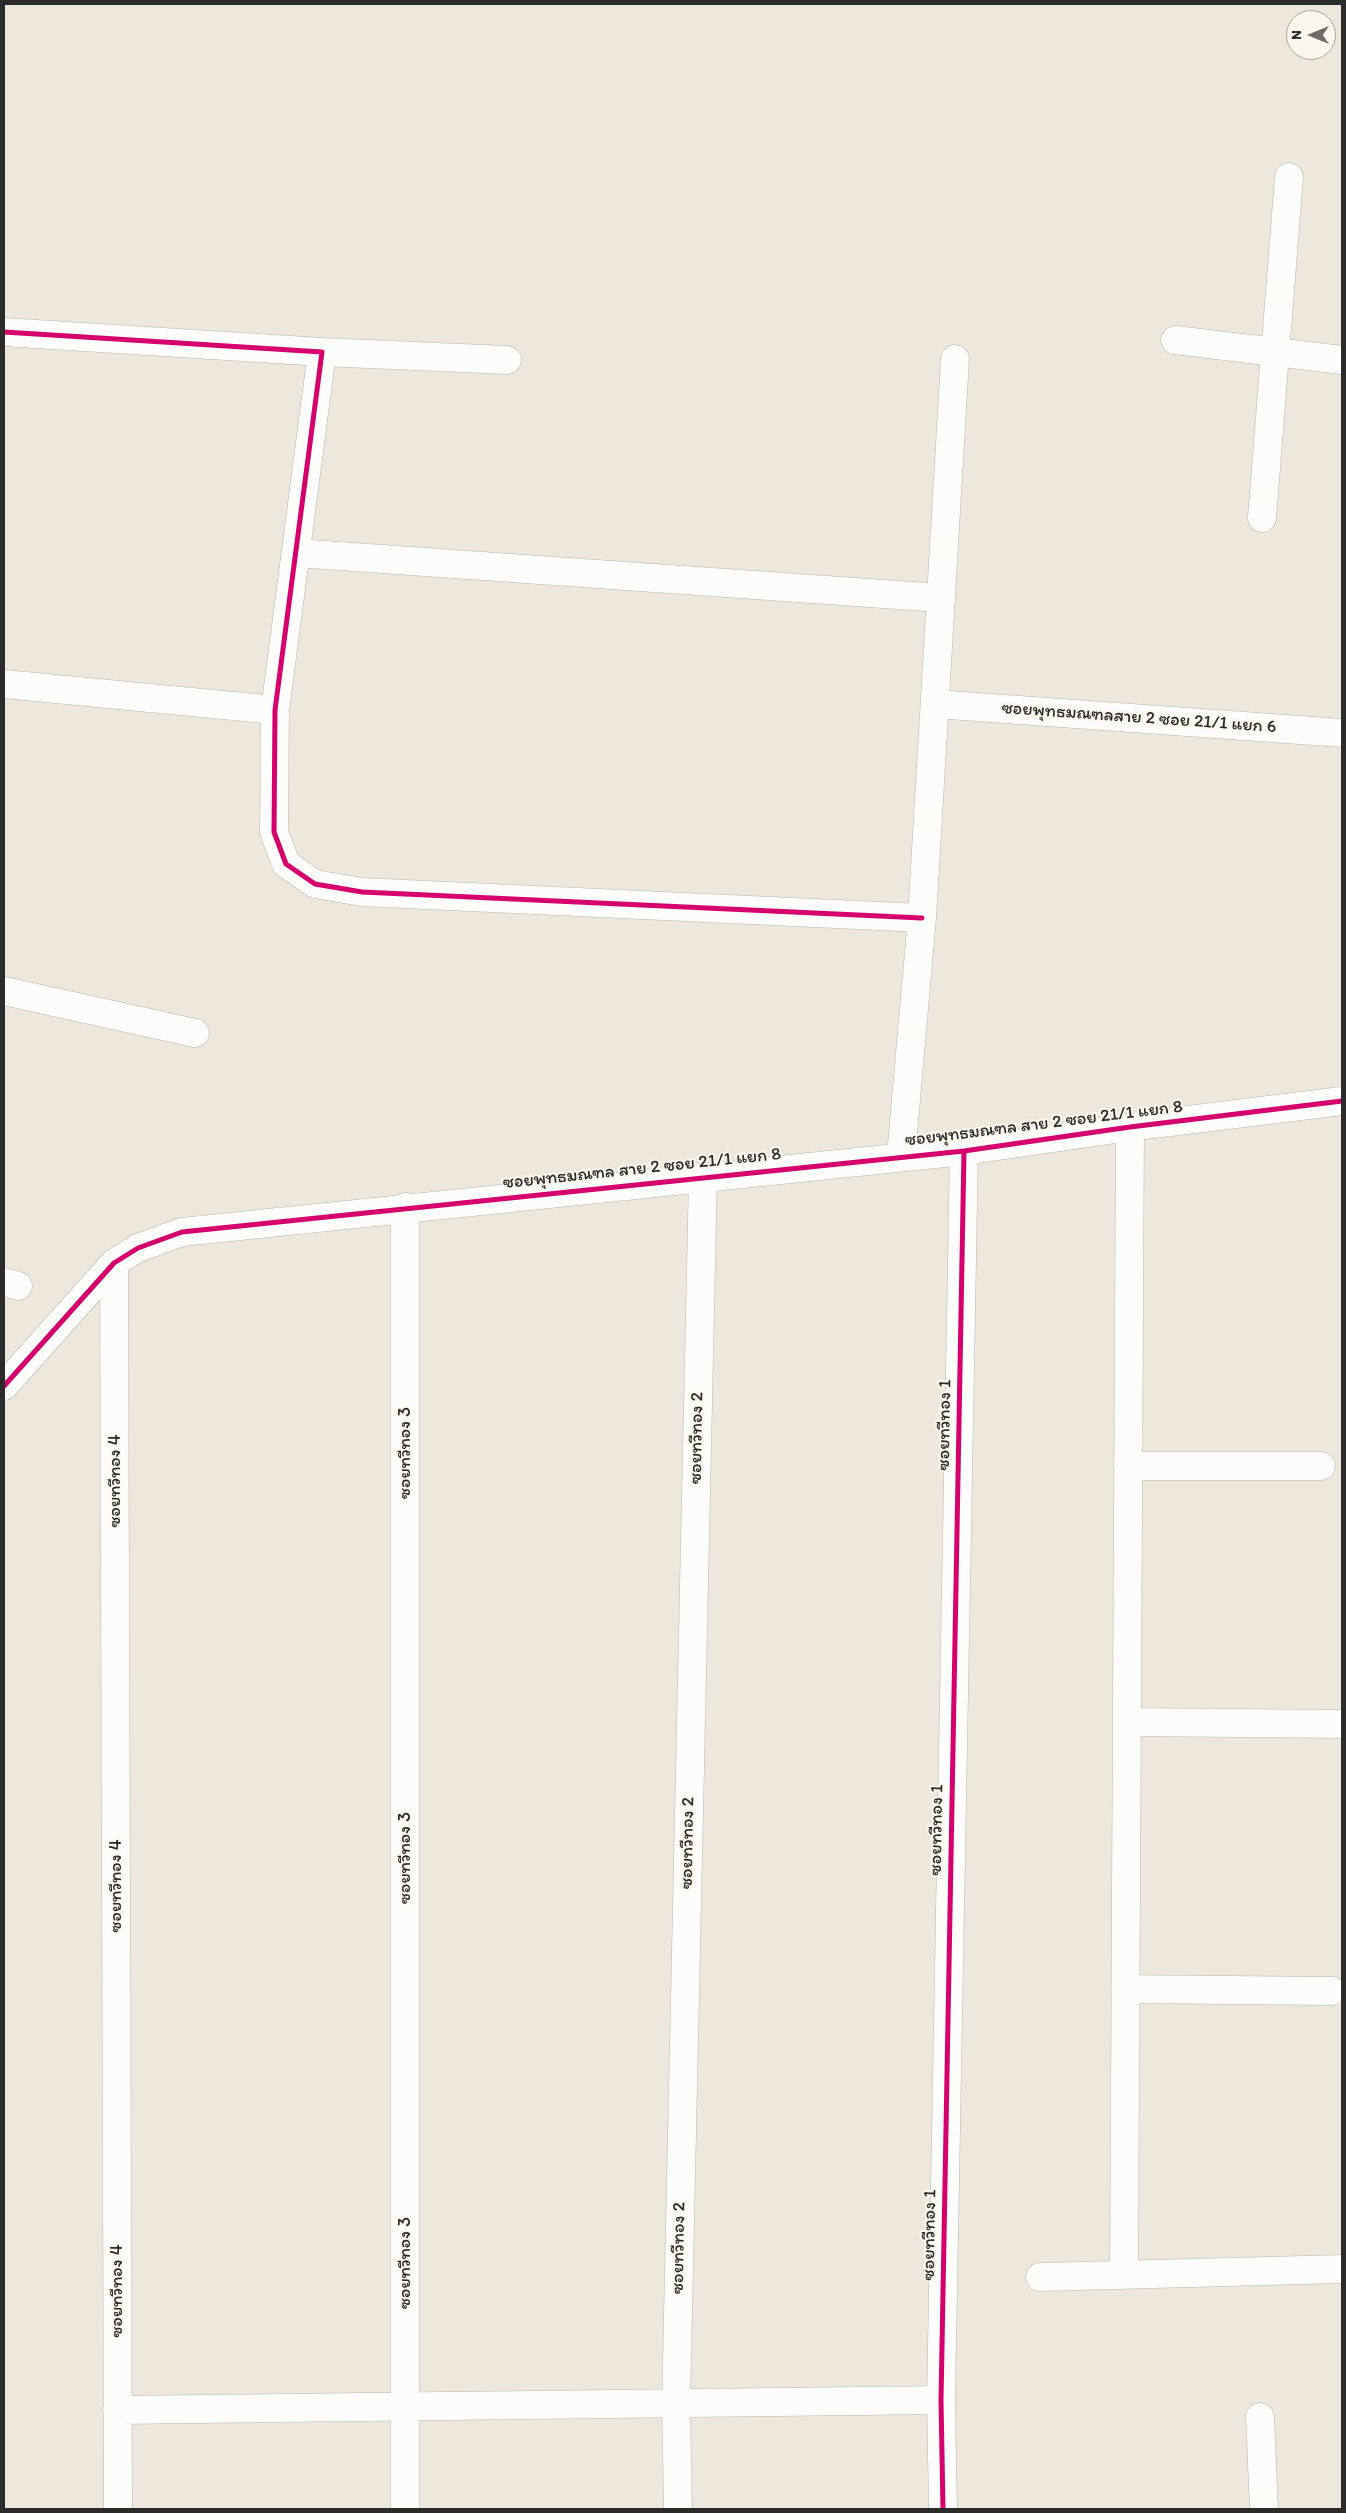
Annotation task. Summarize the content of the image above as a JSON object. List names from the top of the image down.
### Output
{
  "streets": {
    "street": [
      "ซอยพุทธมณฑลสาย 2 ซอย 21/1 แยก 6",
      "ซอยพุทธมณฑล สาย 2 ซอย 21/1 แยก 8",
      "ซอยทวีทอง 1",
      "ซอยทวีทอง 2",
      "ซอยทวีทอง 3",
      "ซอยทวีทอง 4"
    ]
  },
  "crossings": [
    ["ซอยพุทธมณฑล สาย 2 ซอย 21/1 แยก 8", "ซอยทวีทอง 1"],
    ["ซอยพุทธมณฑล สาย 2 ซอย 21/1 แยก 8", "ซอยทวีทอง 2"],
    ["ซอยพุทธมณฑล สาย 2 ซอย 21/1 แยก 8", "ซอยทวีทอง 3"],
    ["ซอยพุทธมณฑล สาย 2 ซอย 21/1 แยก 8", "ซอยทวีทอง 4"]
  ],
  "north": "left"
}
